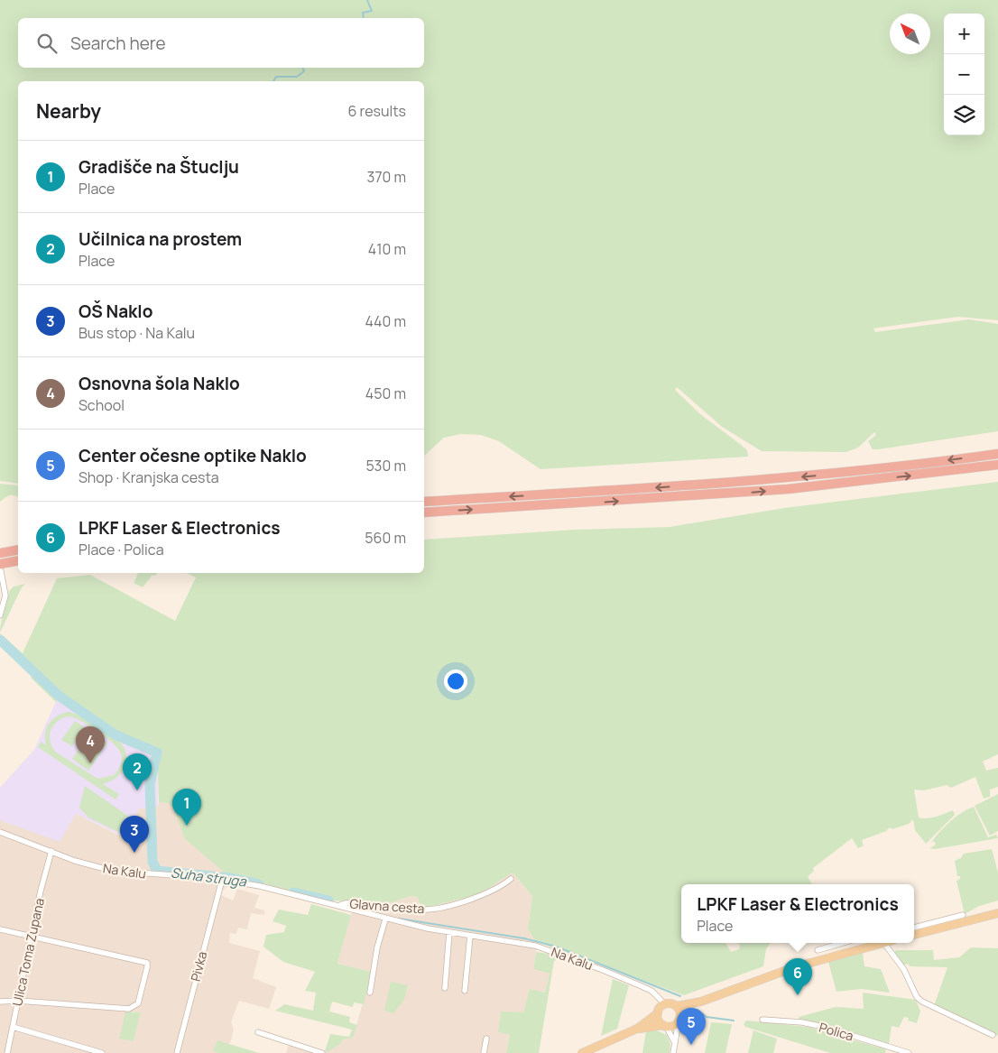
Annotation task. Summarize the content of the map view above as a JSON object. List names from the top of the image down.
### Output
{
  "streets": {
    "street": [
      "Na Kalu",
      "Glavna cesta",
      "Ulica Toma Zupana",
      "Pivka",
      "Polica"
    ]
  },
  "crossings": [
    ["Na Kalu", "Glavna cesta"],
    ["Na Kalu", "Ulica Toma Zupana"],
    ["Na Kalu", "Pivka"]
  ],
  "water": ["Suha struga"],
  "north": "top left",
  "page": {
    "map_buttons": ["+", "−"],
    "search": "Search here",
    "heading": ["Nearby", "6 results"],
    "list": [
      {
        "mark": "1",
        "name": "Gradišče na Štuclju",
        "note": "Place",
        "value": "370 m"
      },
      {
        "mark": "2",
        "name": "Učilnica na prostem",
        "note": "Place",
        "value": "410 m"
      },
      {
        "mark": "3",
        "name": "OŠ Naklo",
        "note": "Bus stop · Na Kalu",
        "value": "440 m"
      },
      {
        "mark": "4",
        "name": "Osnovna šola Naklo",
        "note": "School",
        "value": "450 m"
      },
      {
        "mark": "5",
        "name": "Center očesne optike Naklo",
        "note": "Shop · Kranjska cesta",
        "value": "530 m"
      },
      {
        "mark": "6",
        "name": "LPKF Laser & Electronics",
        "note": "Place · Polica",
        "value": "560 m"
      }
    ],
    "pins": [
      "4",
      "2",
      "1",
      "3",
      "6",
      "5"
    ],
    "popup": ["LPKF Laser & Electronics", "Place"]
  }
}
